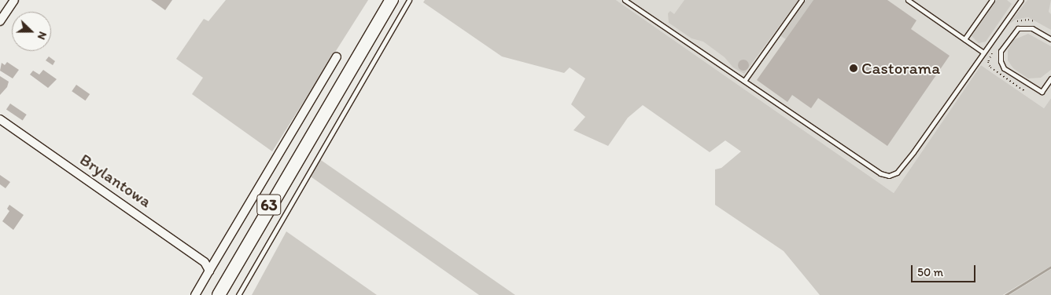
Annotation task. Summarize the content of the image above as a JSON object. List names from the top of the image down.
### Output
{
  "streets": {
    "main road": ["63"],
    "street": ["Brylantowa"]
  },
  "places": ["Castorama"],
  "scale_bar": "50 m",
  "north": "right"
}
